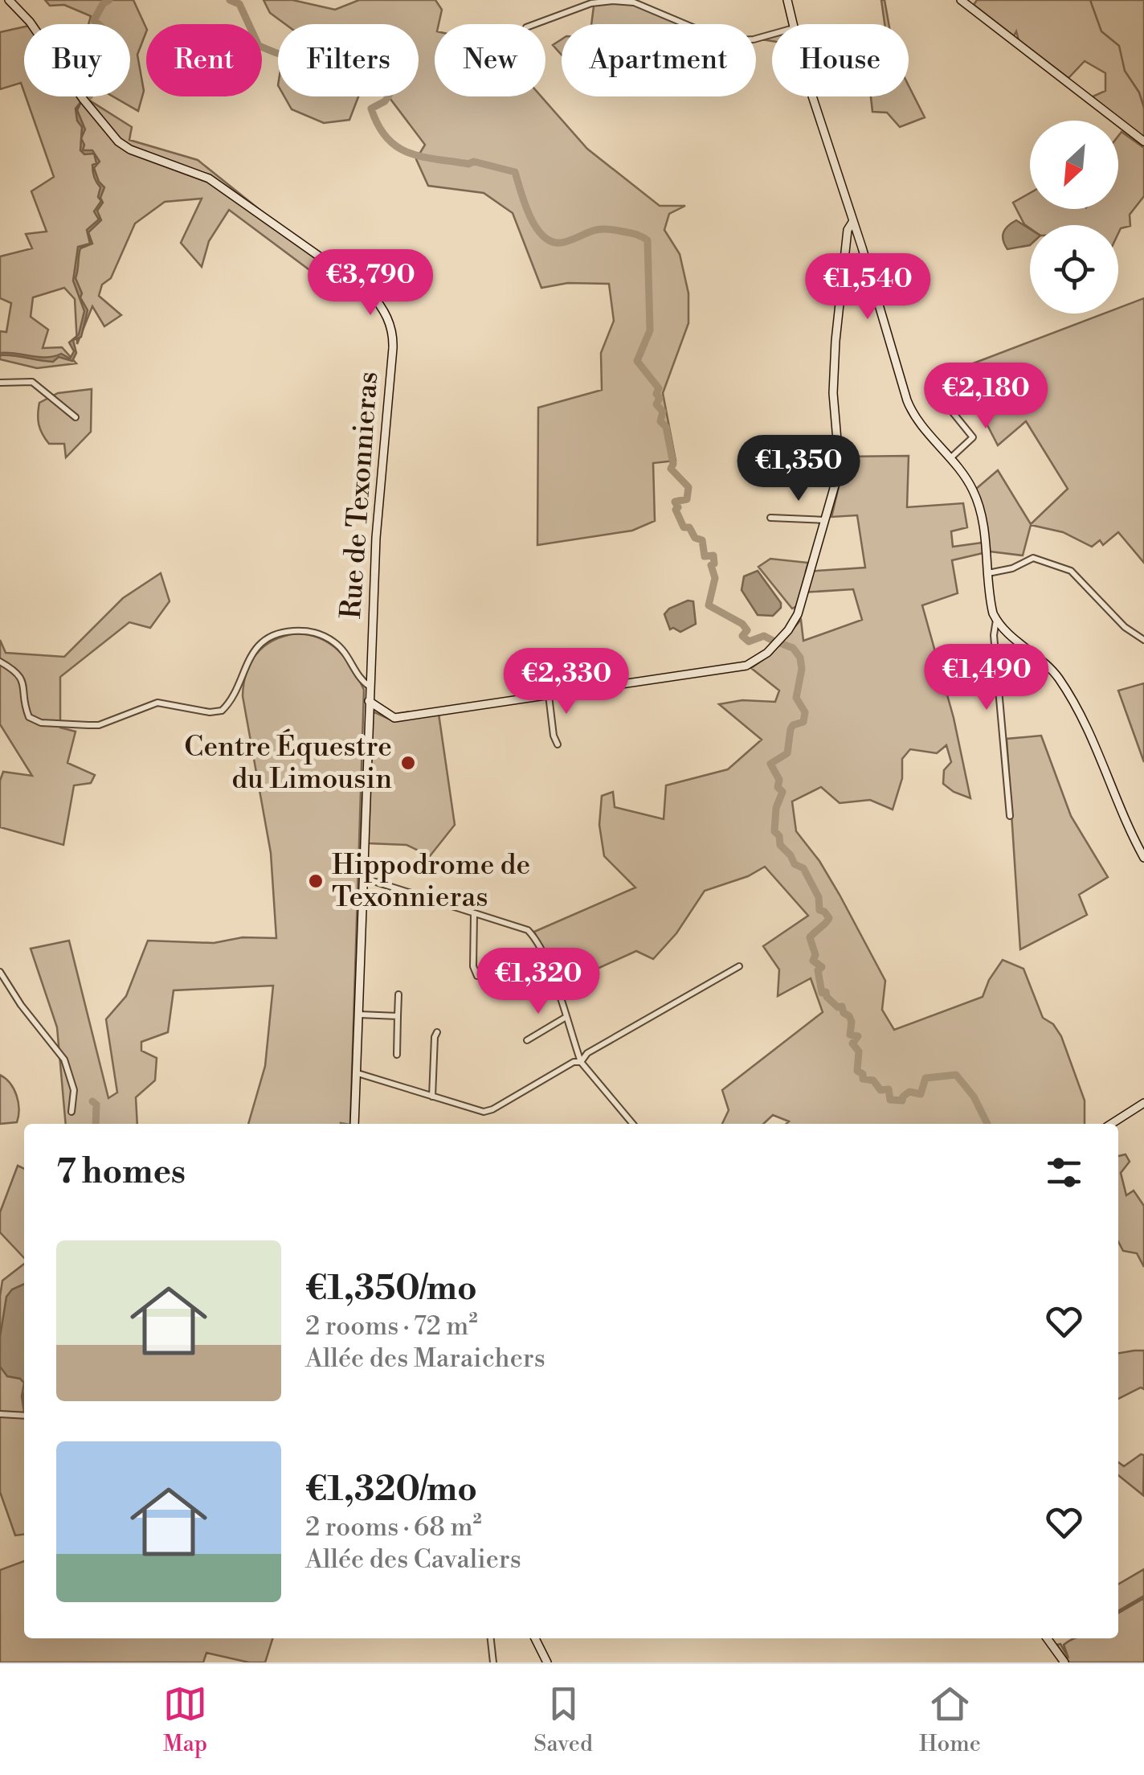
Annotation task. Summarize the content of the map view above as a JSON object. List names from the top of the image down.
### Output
{
  "streets": {
    "street": ["Rue de Texonnieras"]
  },
  "places": ["Centre Équestre du Limousin", "Hippodrome de Texonnieras"],
  "north": "bottom left",
  "page": {
    "chip": [
      "Buy",
      "Rent",
      "Filters",
      "New",
      "Apartment",
      "House"
    ],
    "price": [
      "€3,790",
      "€1,540",
      "€2,180",
      "€1,350",
      "€1,490",
      "€2,330",
      "€1,320"
    ],
    "heading": "7 homes",
    "list": [
      {
        "name": "€1,350/mo",
        "note": "2 rooms · 72 m² · Allée des Maraichers"
      },
      {
        "name": "€1,320/mo",
        "note": "2 rooms · 68 m² · Allée des Cavaliers"
      }
    ],
    "tabs": ["Map", "Saved", "Home"]
  }
}
